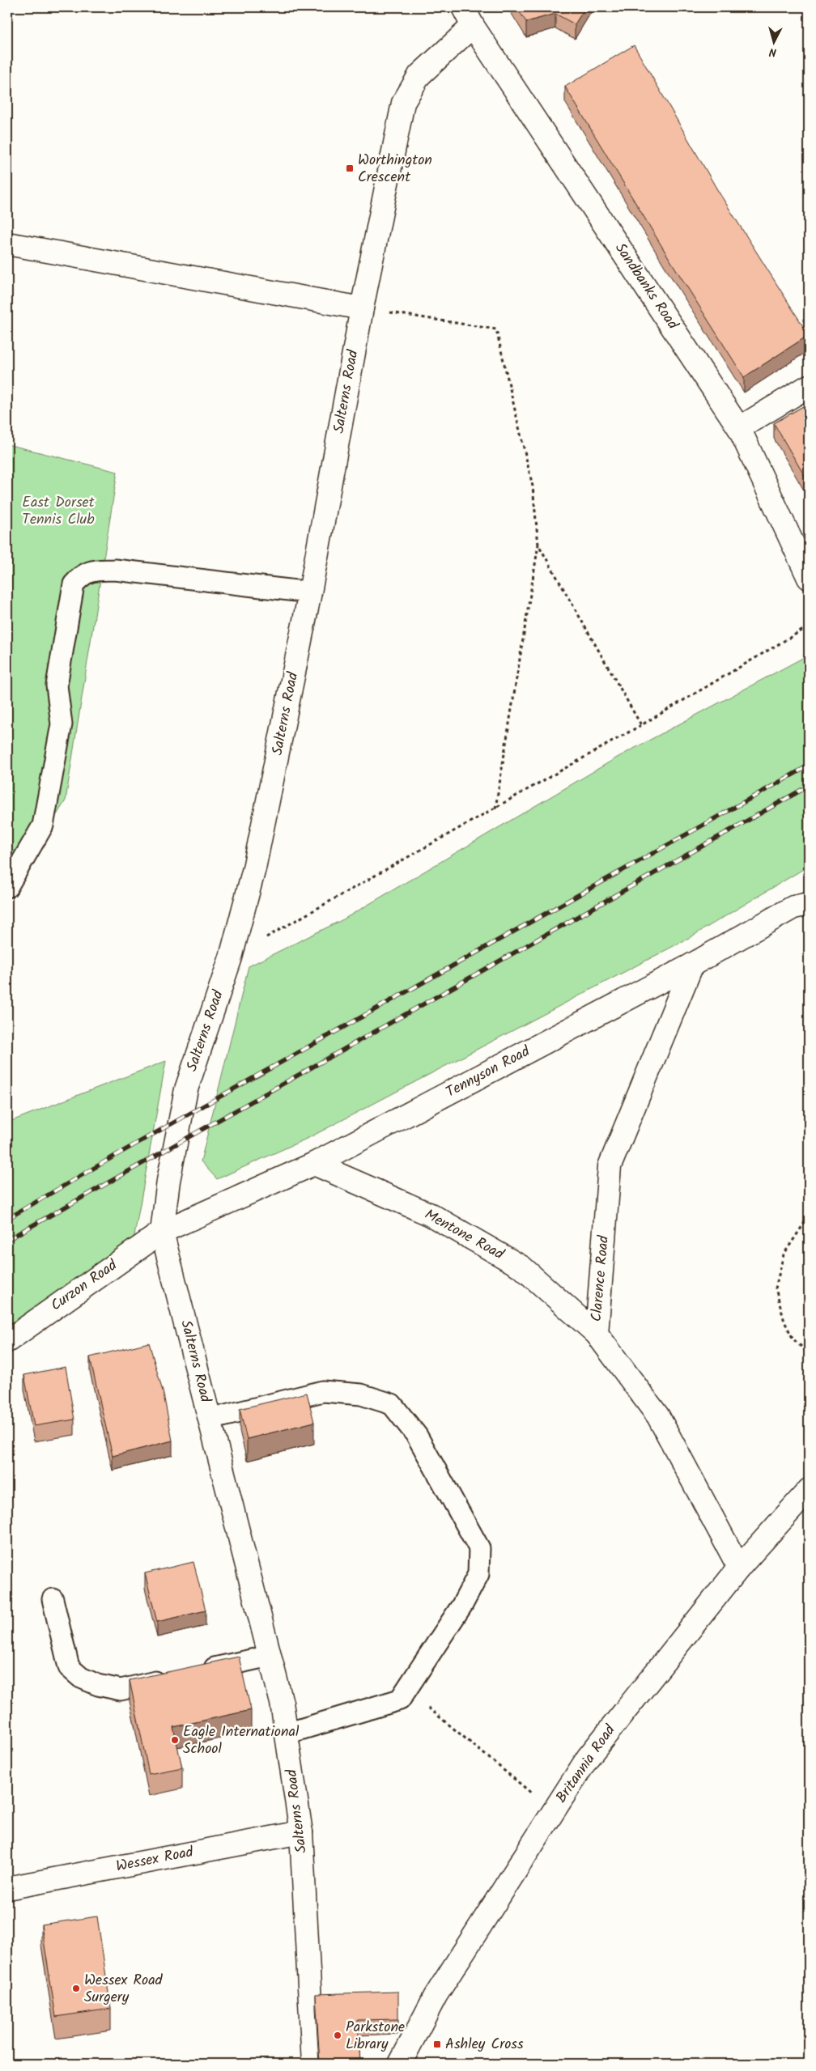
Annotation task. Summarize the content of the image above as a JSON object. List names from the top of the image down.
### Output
{
  "streets": {
    "street": [
      "Sandbanks Road",
      "Salterns Road",
      "Tennyson Road",
      "Mentone Road",
      "Clarence Road",
      "Curzon Road",
      "Britannia Road",
      "Wessex Road"
    ]
  },
  "crossings": [
    ["Sandbanks Road", "Salterns Road"],
    ["Salterns Road", "Tennyson Road"],
    ["Salterns Road", "Curzon Road"],
    ["Salterns Road", "Wessex Road"],
    ["Tennyson Road", "Mentone Road"],
    ["Tennyson Road", "Clarence Road"],
    ["Tennyson Road", "Curzon Road"],
    ["Mentone Road", "Clarence Road"],
    ["Clarence Road", "Britannia Road"]
  ],
  "parks": ["East Dorset Tennis Club"],
  "places": {
    "transit": ["Worthington Crescent", "Ashley Cross"],
    "other": ["Eagle International School", "Wessex Road Surgery", "Parkstone Library"]
  },
  "north": "bottom"
}
